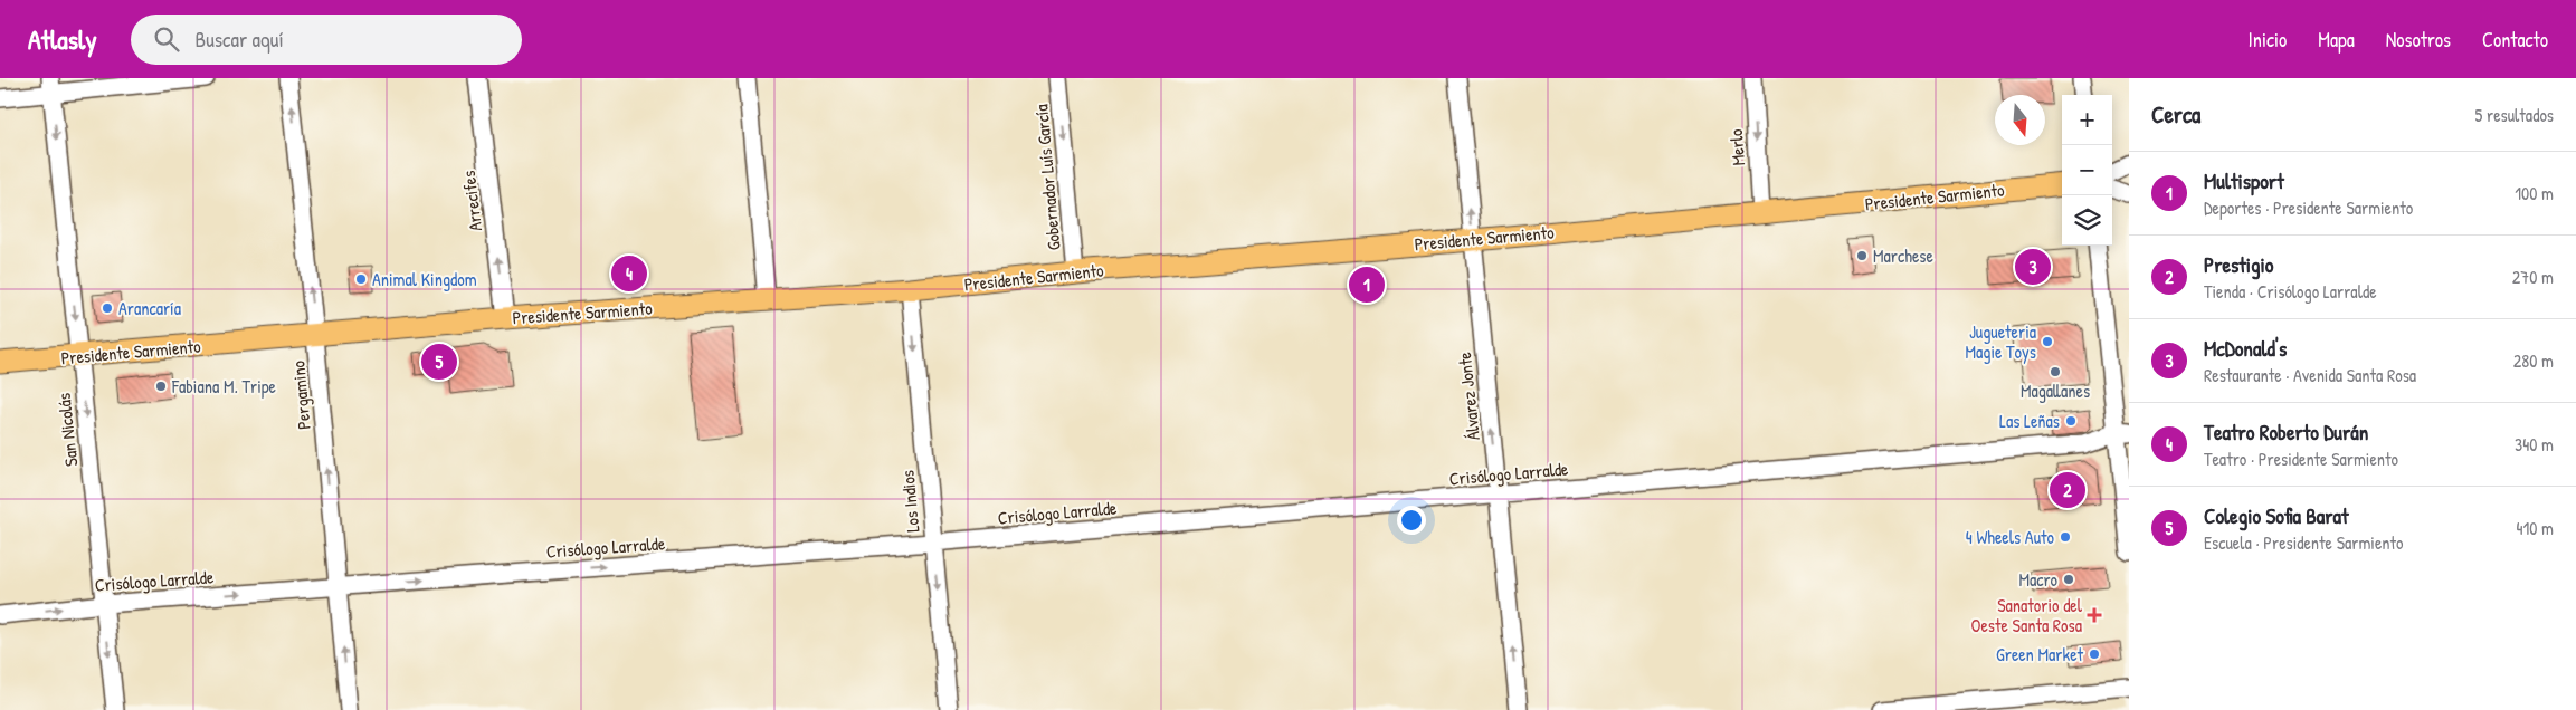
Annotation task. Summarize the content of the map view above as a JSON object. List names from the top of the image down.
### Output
{
  "streets": {
    "main road": ["Presidente Sarmiento"],
    "street": [
      "Merlo",
      "Gobernador Luís García",
      "Arrecifes",
      "Pergamino",
      "Álvarez Jonte",
      "San Nicolás",
      "Crisólogo Larralde",
      "Los Indios"
    ]
  },
  "crossings": [
    ["Merlo", "Presidente Sarmiento"],
    ["Gobernador Luís García", "Presidente Sarmiento"],
    ["Presidente Sarmiento", "Arrecifes"],
    ["Presidente Sarmiento", "Pergamino"],
    ["Presidente Sarmiento", "Álvarez Jonte"],
    ["Presidente Sarmiento", "San Nicolás"],
    ["Presidente Sarmiento", "Los Indios"],
    ["Pergamino", "Crisólogo Larralde"],
    ["Álvarez Jonte", "Crisólogo Larralde"],
    ["San Nicolás", "Crisólogo Larralde"],
    ["Crisólogo Larralde", "Los Indios"]
  ],
  "one_way": [
    "Merlo",
    "Gobernador Luís García",
    "Arrecifes",
    "Pergamino",
    "Álvarez Jonte",
    "San Nicolás",
    "Crisólogo Larralde",
    "Los Indios"
  ],
  "places": {
    "other": [
      "Marchese",
      "Animal Kingdom",
      "Arancaría",
      "Jugueteria Magie Toys",
      "Magallanes",
      "Fabiana M. Tripe",
      "Las Leñas",
      "4 Wheels Auto",
      "Macro",
      "Green Market"
    ],
    "health": ["Sanatorio del Oeste Santa Rosa"]
  },
  "north": "bottom",
  "page": {
    "header": "Atlasly",
    "search": "Buscar aquí",
    "nav": [
      "Inicio",
      "Mapa",
      "Nosotros",
      "Contacto"
    ],
    "heading": ["Cerca", "5 resultados"],
    "map_buttons": ["+", "−"],
    "list": [
      {
        "mark": "1",
        "name": "Multisport",
        "note": "Deportes · Presidente Sarmiento",
        "value": "100 m"
      },
      {
        "mark": "2",
        "name": "Prestigio",
        "note": "Tienda · Crisólogo Larralde",
        "value": "270 m"
      },
      {
        "mark": "3",
        "name": "McDonald's",
        "note": "Restaurante · Avenida Santa Rosa",
        "value": "280 m"
      },
      {
        "mark": "4",
        "name": "Teatro Roberto Durán",
        "note": "Teatro · Presidente Sarmiento",
        "value": "340 m"
      },
      {
        "mark": "5",
        "name": "Colegio Sofia Barat",
        "note": "Escuela · Presidente Sarmiento",
        "value": "410 m"
      }
    ],
    "pins": [
      "3",
      "4",
      "1",
      "5",
      "2"
    ]
  }
}
